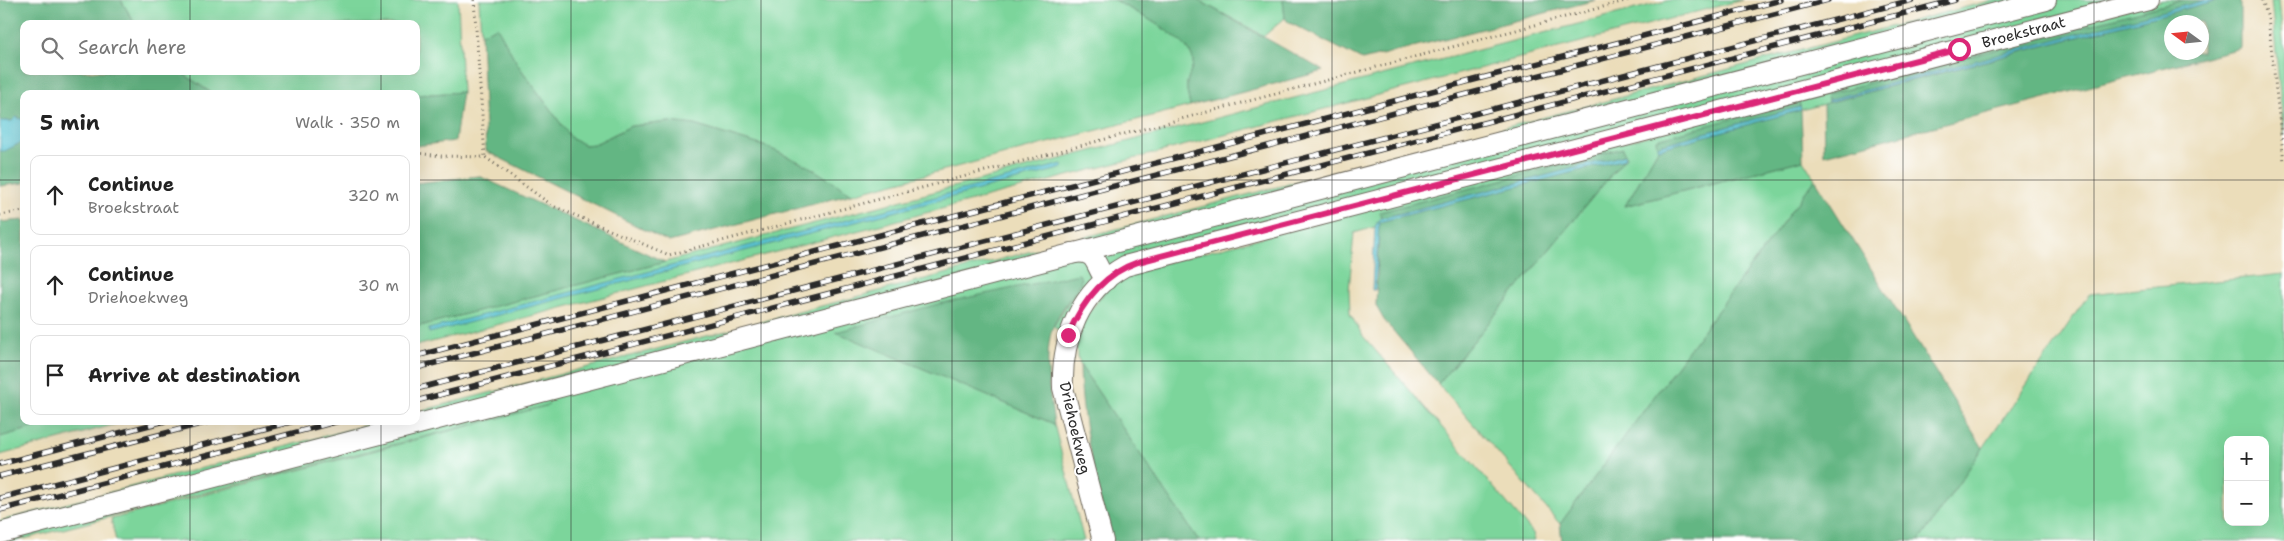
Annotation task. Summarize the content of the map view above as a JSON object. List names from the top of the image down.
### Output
{
  "streets": {
    "street": ["Broekstraat", "Driehoekweg"]
  },
  "crossings": [
    ["Broekstraat", "Driehoekweg"]
  ],
  "north": "left",
  "page": {
    "search": "Search here",
    "heading": ["5 min", "Walk · 350 m"],
    "list": [
      ["Continue", "Broekstraat", "320 m"],
      ["Continue", "Driehoekweg", "30 m"],
      "Arrive at destination"
    ],
    "map_buttons": ["+", "−"]
  }
}
